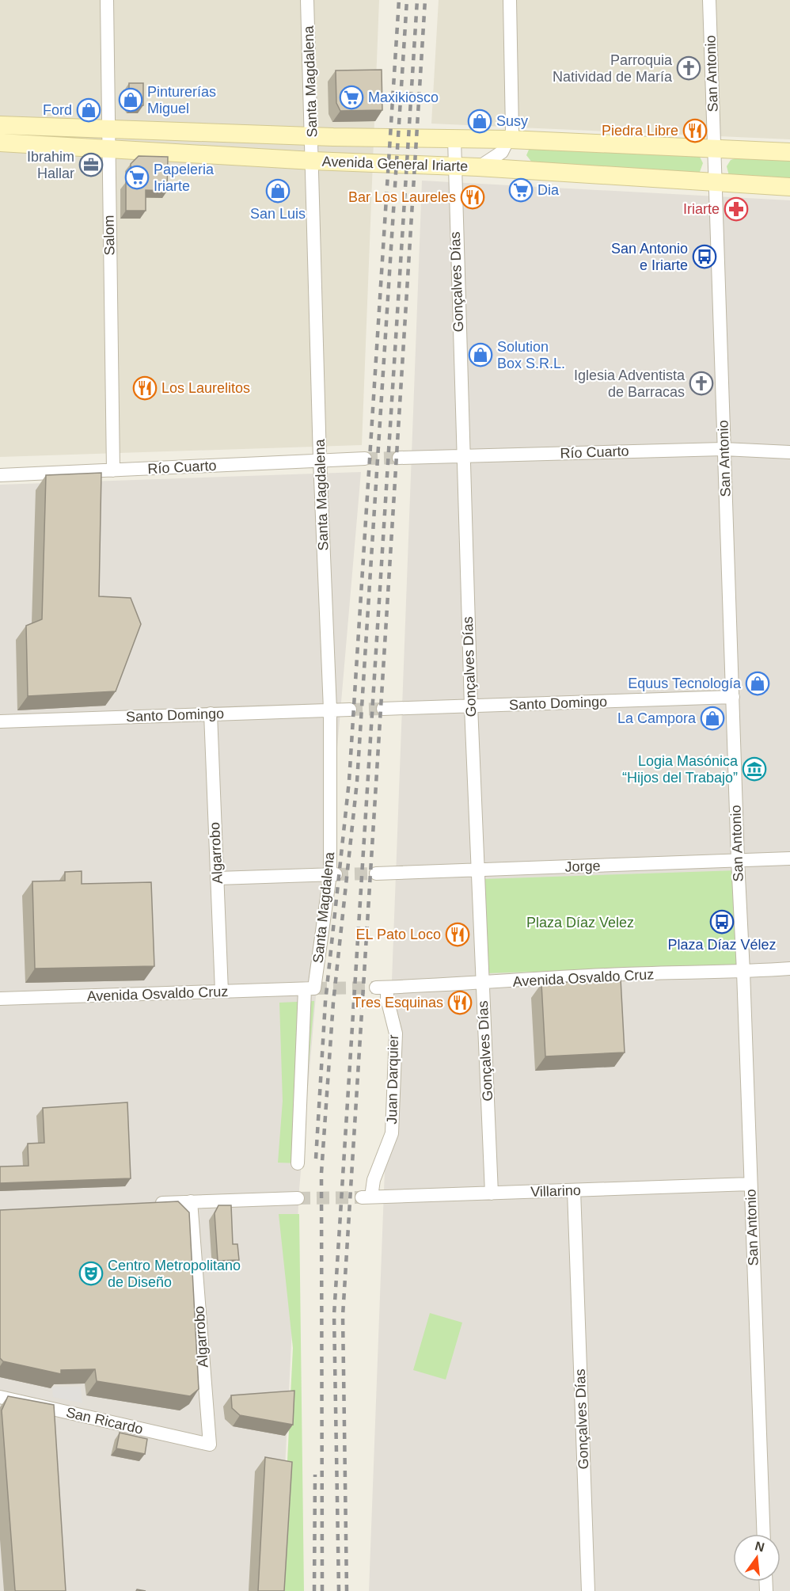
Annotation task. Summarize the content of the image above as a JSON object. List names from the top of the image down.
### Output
{
  "streets": {
    "main road": ["Avenida General Iriarte"],
    "street": [
      "San Antonio",
      "Santa Magdalena",
      "Salom",
      "Gonçalves Días",
      "Río Cuarto",
      "Santo Domingo",
      "Algarrobo",
      "Jorge",
      "Avenida Osvaldo Cruz",
      "Juan Darquier",
      "Villarino",
      "San Ricardo"
    ]
  },
  "crossings": [
    ["San Antonio", "Avenida General Iriarte"],
    ["San Antonio", "Río Cuarto"],
    ["San Antonio", "Santo Domingo"],
    ["San Antonio", "Jorge"],
    ["San Antonio", "Avenida Osvaldo Cruz"],
    ["San Antonio", "Villarino"],
    ["Santa Magdalena", "Avenida General Iriarte"],
    ["Santa Magdalena", "Río Cuarto"],
    ["Santa Magdalena", "Santo Domingo"],
    ["Santa Magdalena", "Avenida Osvaldo Cruz"],
    ["Avenida General Iriarte", "Salom"],
    ["Avenida General Iriarte", "Gonçalves Días"],
    ["Salom", "Río Cuarto"],
    ["Gonçalves Días", "Río Cuarto"],
    ["Gonçalves Días", "Santo Domingo"],
    ["Gonçalves Días", "Jorge"],
    ["Gonçalves Días", "Avenida Osvaldo Cruz"],
    ["Gonçalves Días", "Villarino"],
    ["Santo Domingo", "Algarrobo"],
    ["Algarrobo", "Avenida Osvaldo Cruz"],
    ["Algarrobo", "San Ricardo"],
    ["Avenida Osvaldo Cruz", "Juan Darquier"],
    ["Juan Darquier", "Villarino"]
  ],
  "parks": ["Plaza Díaz Velez"],
  "places": {
    "church": ["Parroquia Natividad de María", "Iglesia Adventista de Barracas"],
    "supermarket": ["Maxikiosco", "Papeleria Iriarte", "Dia"],
    "shop": [
      "Pinturerías Miguel",
      "Ford",
      "Susy",
      "San Luis",
      "Solution Box S.R.L.",
      "Equus Tecnología",
      "La Campora"
    ],
    "restaurant": [
      "Piedra Libre",
      "Bar Los Laureles",
      "Los Laurelitos",
      "EL Pato Loco",
      "Tres Esquinas"
    ],
    "office": ["Ibrahim Hallar"],
    "pharmacy": ["Iriarte"],
    "bus stop": ["San Antonio e Iriarte", "Plaza Díaz Vélez"],
    "museum": ["Logia Masónica “Hijos del Trabajo”"],
    "theatre": ["Centro Metropolitano de Diseño"]
  },
  "north": "top"
}
